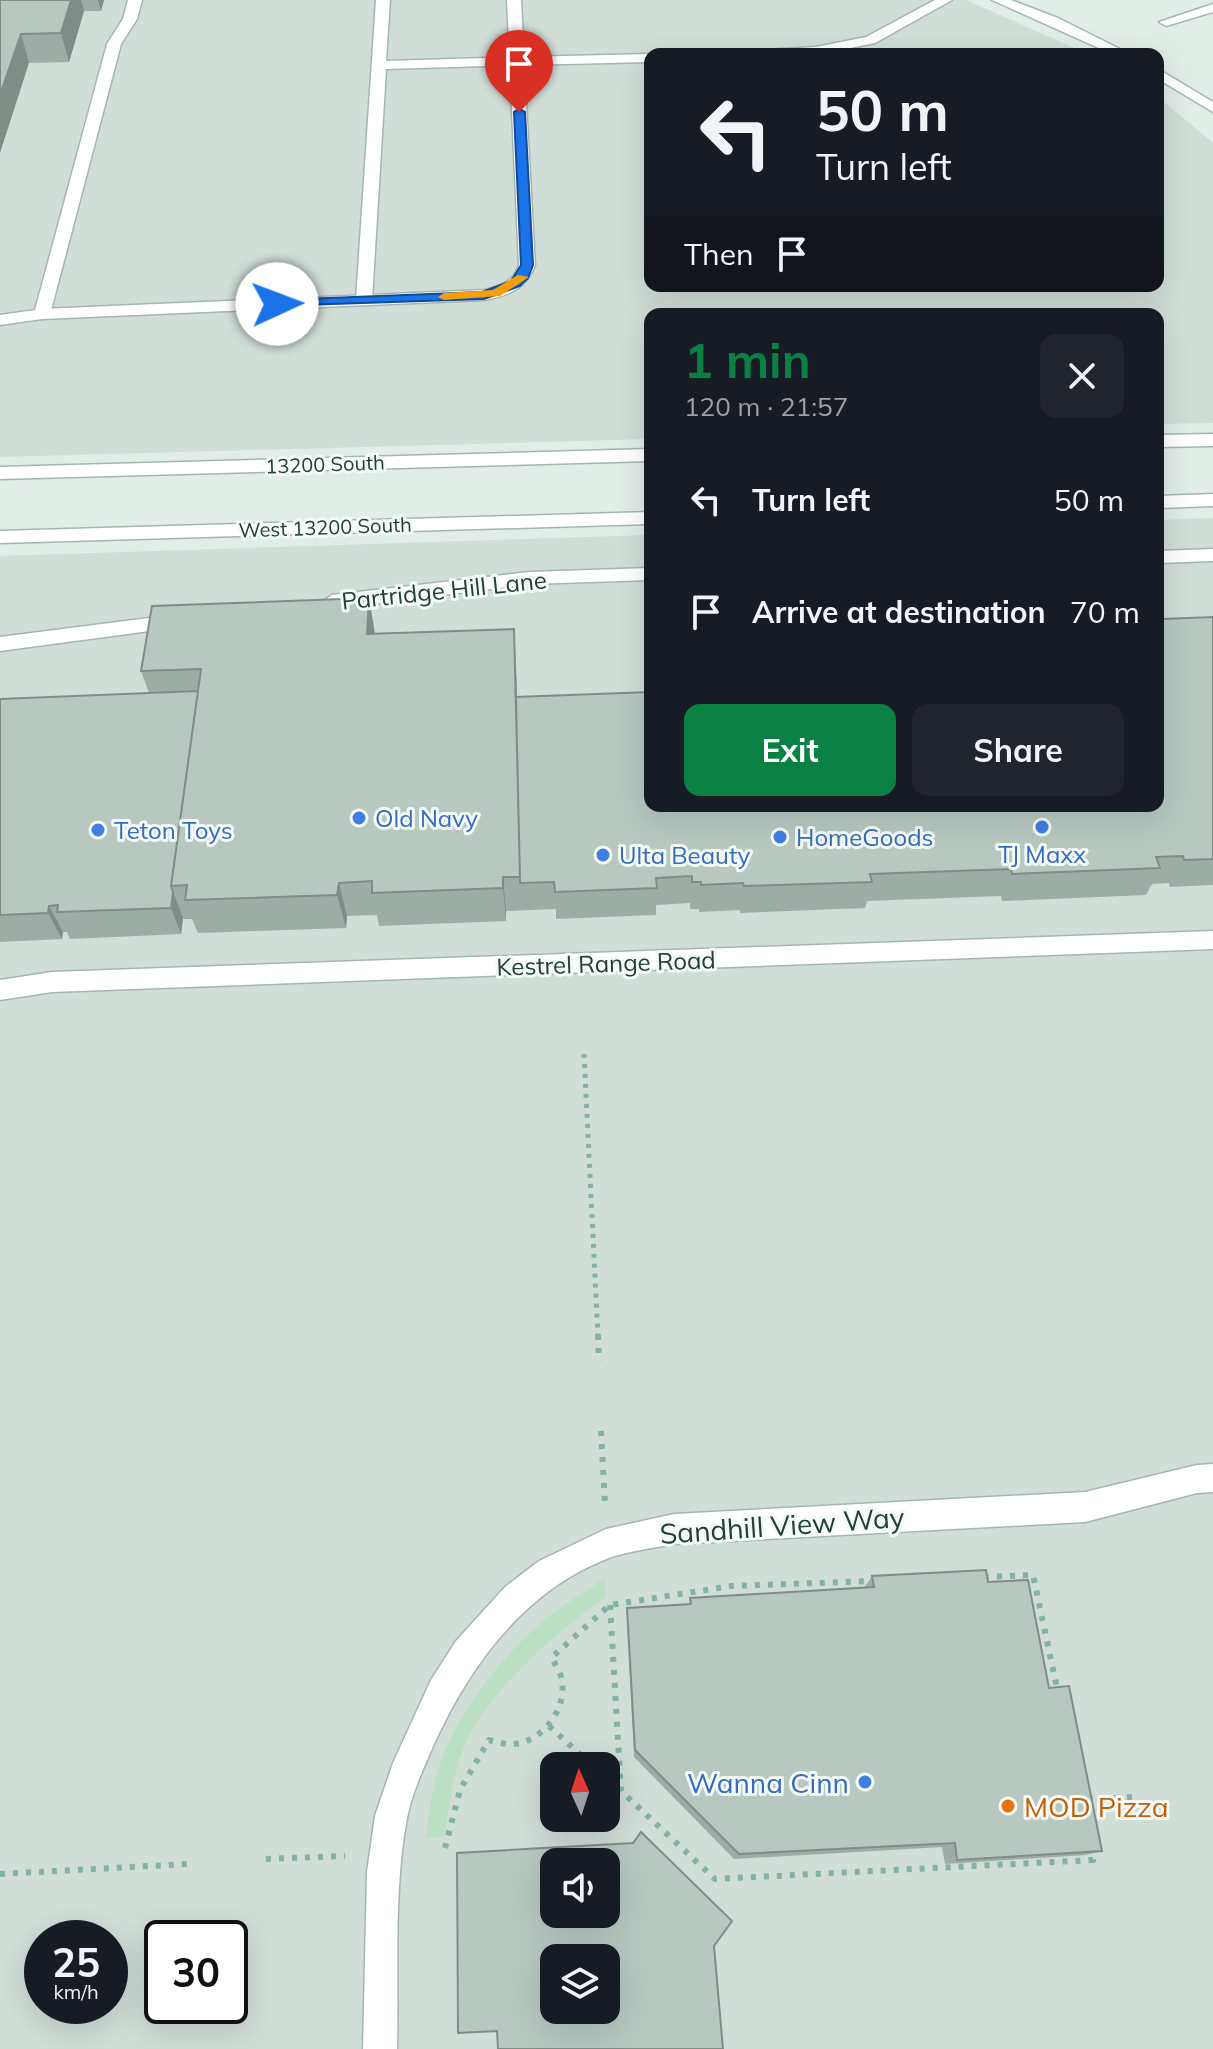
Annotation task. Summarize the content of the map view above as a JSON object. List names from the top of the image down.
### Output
{
  "streets": {
    "street": [
      "13200 South",
      "West 13200 South",
      "Partridge Hill Lane",
      "Kestrel Range Road",
      "Sandhill View Way"
    ]
  },
  "places": [
    "Old Navy",
    "TJ Maxx",
    "Teton Toys",
    "HomeGoods",
    "Ulta Beauty",
    "Wanna Cinn",
    "MOD Pizza"
  ],
  "north": "top",
  "page": {
    "turn": ["50 m", "Turn left"],
    "then": "Then",
    "heading": ["1 min", "120 m · 21:57"],
    "list": [
      {
        "name": "Turn left",
        "value": "50 m"
      },
      {
        "name": "Arrive at destination",
        "value": "70 m"
      }
    ],
    "buttons": ["Exit", "Share"],
    "speed": "25 km/h",
    "limit": "30"
  }
}
